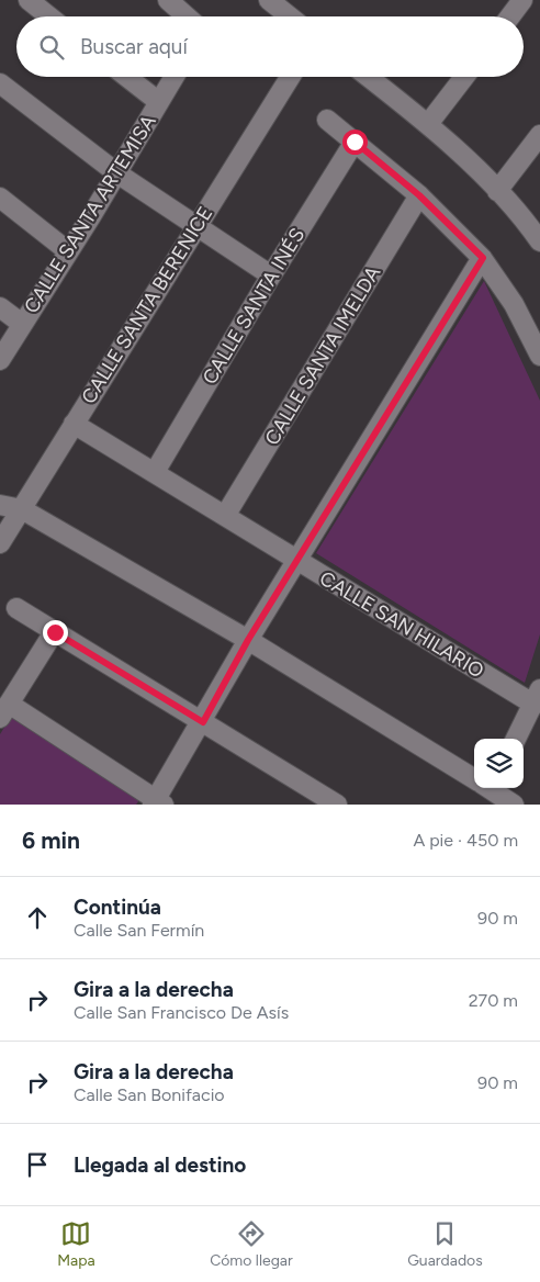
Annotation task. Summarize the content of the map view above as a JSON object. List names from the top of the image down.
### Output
{
  "streets": {
    "street": [
      "CALLE SANTA ARTEMISA",
      "CALLE SANTA BERENICE",
      "CALLE SANTA INÉS",
      "CALLE SANTA IMELDA",
      "CALLE SAN HILARIO"
    ]
  },
  "crossings": [
    ["CALLE SANTA BERENICE", "CALLE SAN HILARIO"],
    ["CALLE SANTA INÉS", "CALLE SAN HILARIO"],
    ["CALLE SANTA IMELDA", "CALLE SAN HILARIO"]
  ],
  "page": {
    "search": "Buscar aquí",
    "heading": ["6 min", "A pie · 450 m"],
    "list": [
      ["Continúa", "Calle San Fermín", "90 m"],
      ["Gira a la derecha", "Calle San Francisco De Asís", "270 m"],
      ["Gira a la derecha", "Calle San Bonifacio", "90 m"],
      "Llegada al destino"
    ],
    "nav": ["Mapa", "Cómo llegar", "Guardados"]
  }
}
